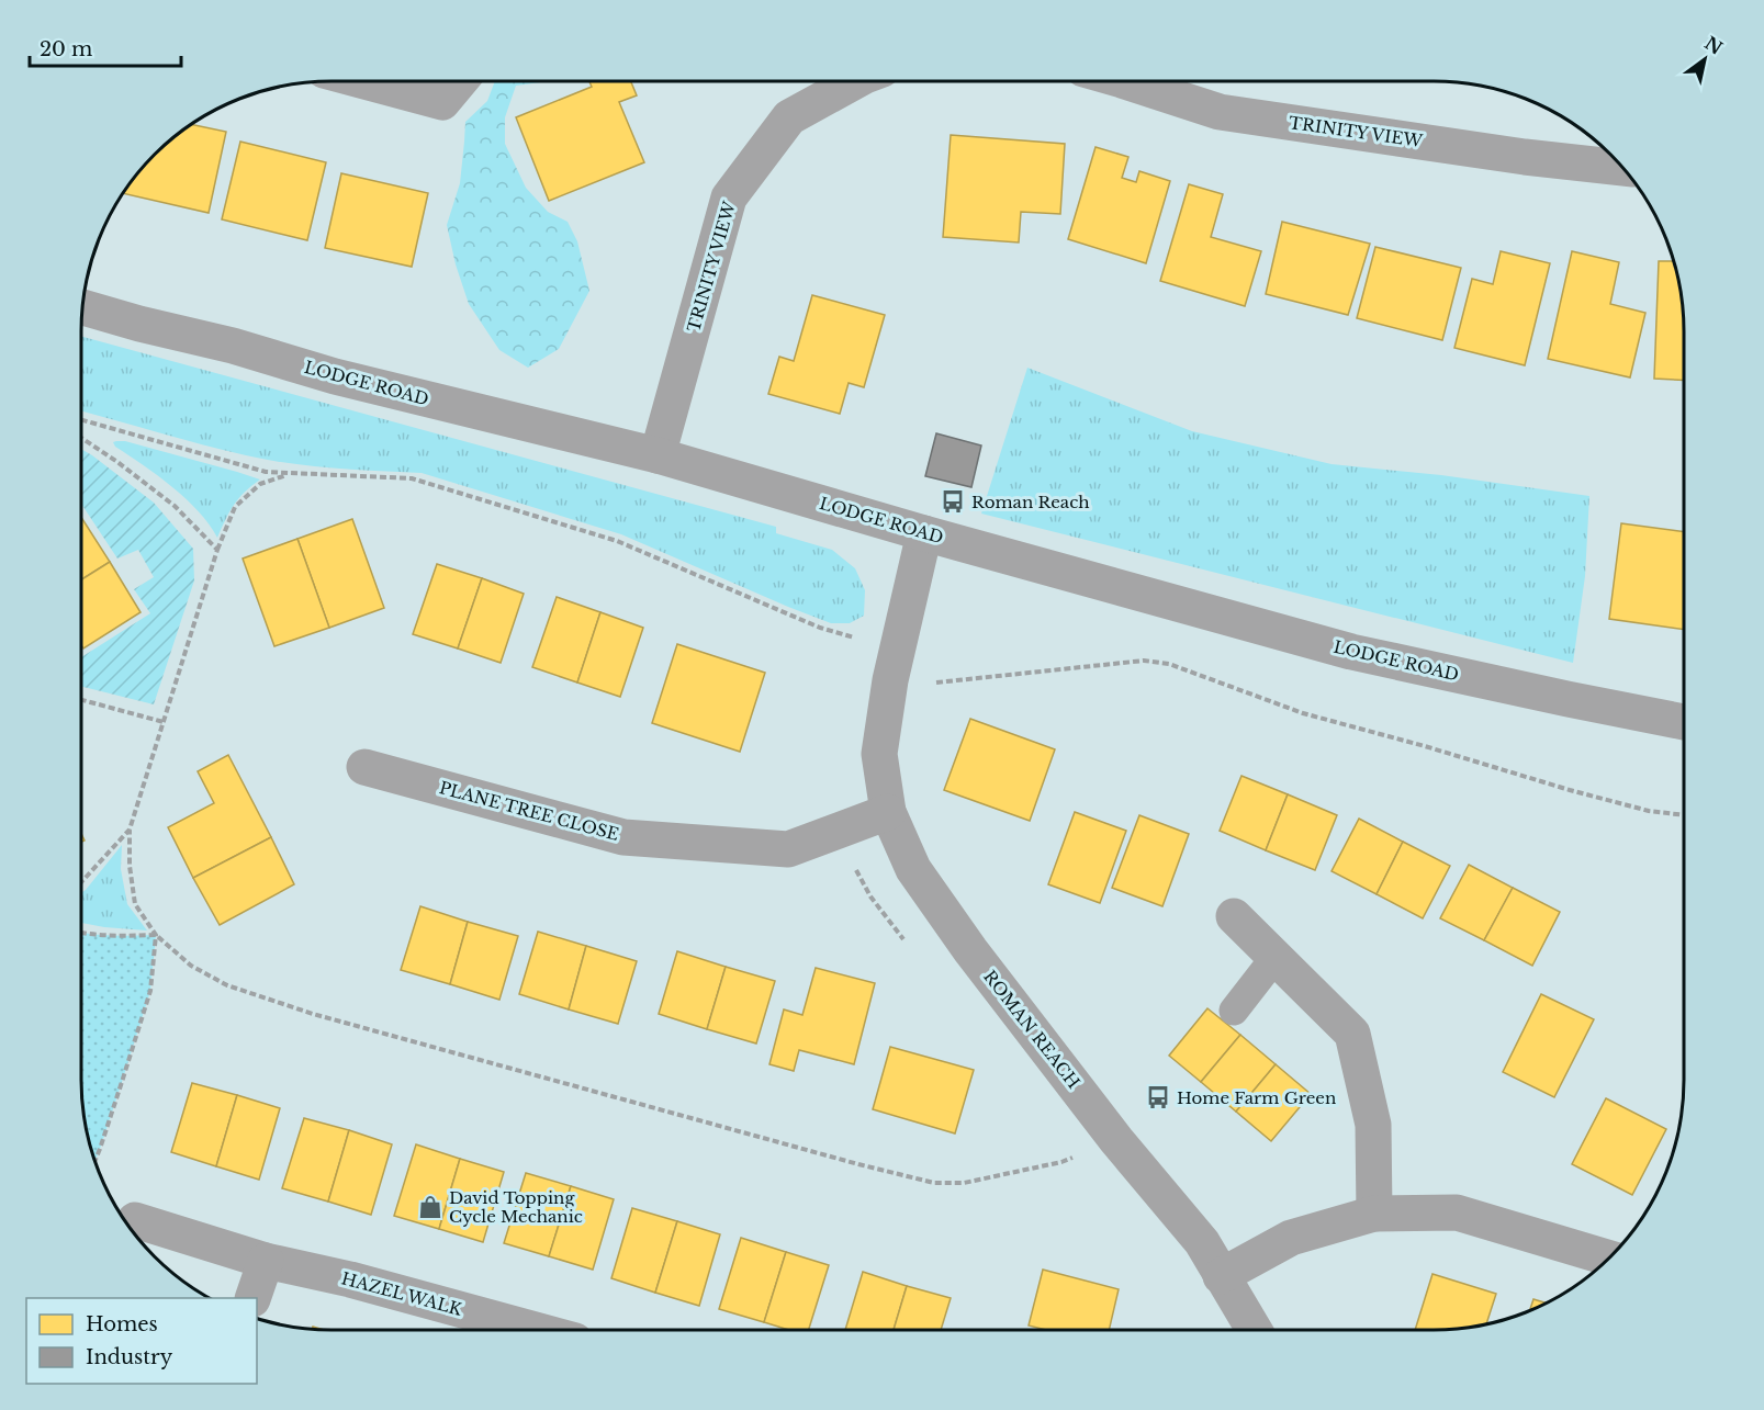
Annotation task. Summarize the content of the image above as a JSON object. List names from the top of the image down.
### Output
{
  "streets": {
    "street": [
      "TRINITY VIEW",
      "LODGE ROAD",
      "PLANE TREE CLOSE",
      "ROMAN REACH",
      "HAZEL WALK"
    ]
  },
  "crossings": [
    ["TRINITY VIEW", "LODGE ROAD"],
    ["LODGE ROAD", "ROMAN REACH"],
    ["PLANE TREE CLOSE", "ROMAN REACH"]
  ],
  "places": {
    "bus stop": ["Roman Reach", "Home Farm Green"],
    "shop": ["David Topping Cycle Mechanic"]
  },
  "legend": ["Homes", "Industry"],
  "scale_bar": "20 m",
  "north": "top right"
}
